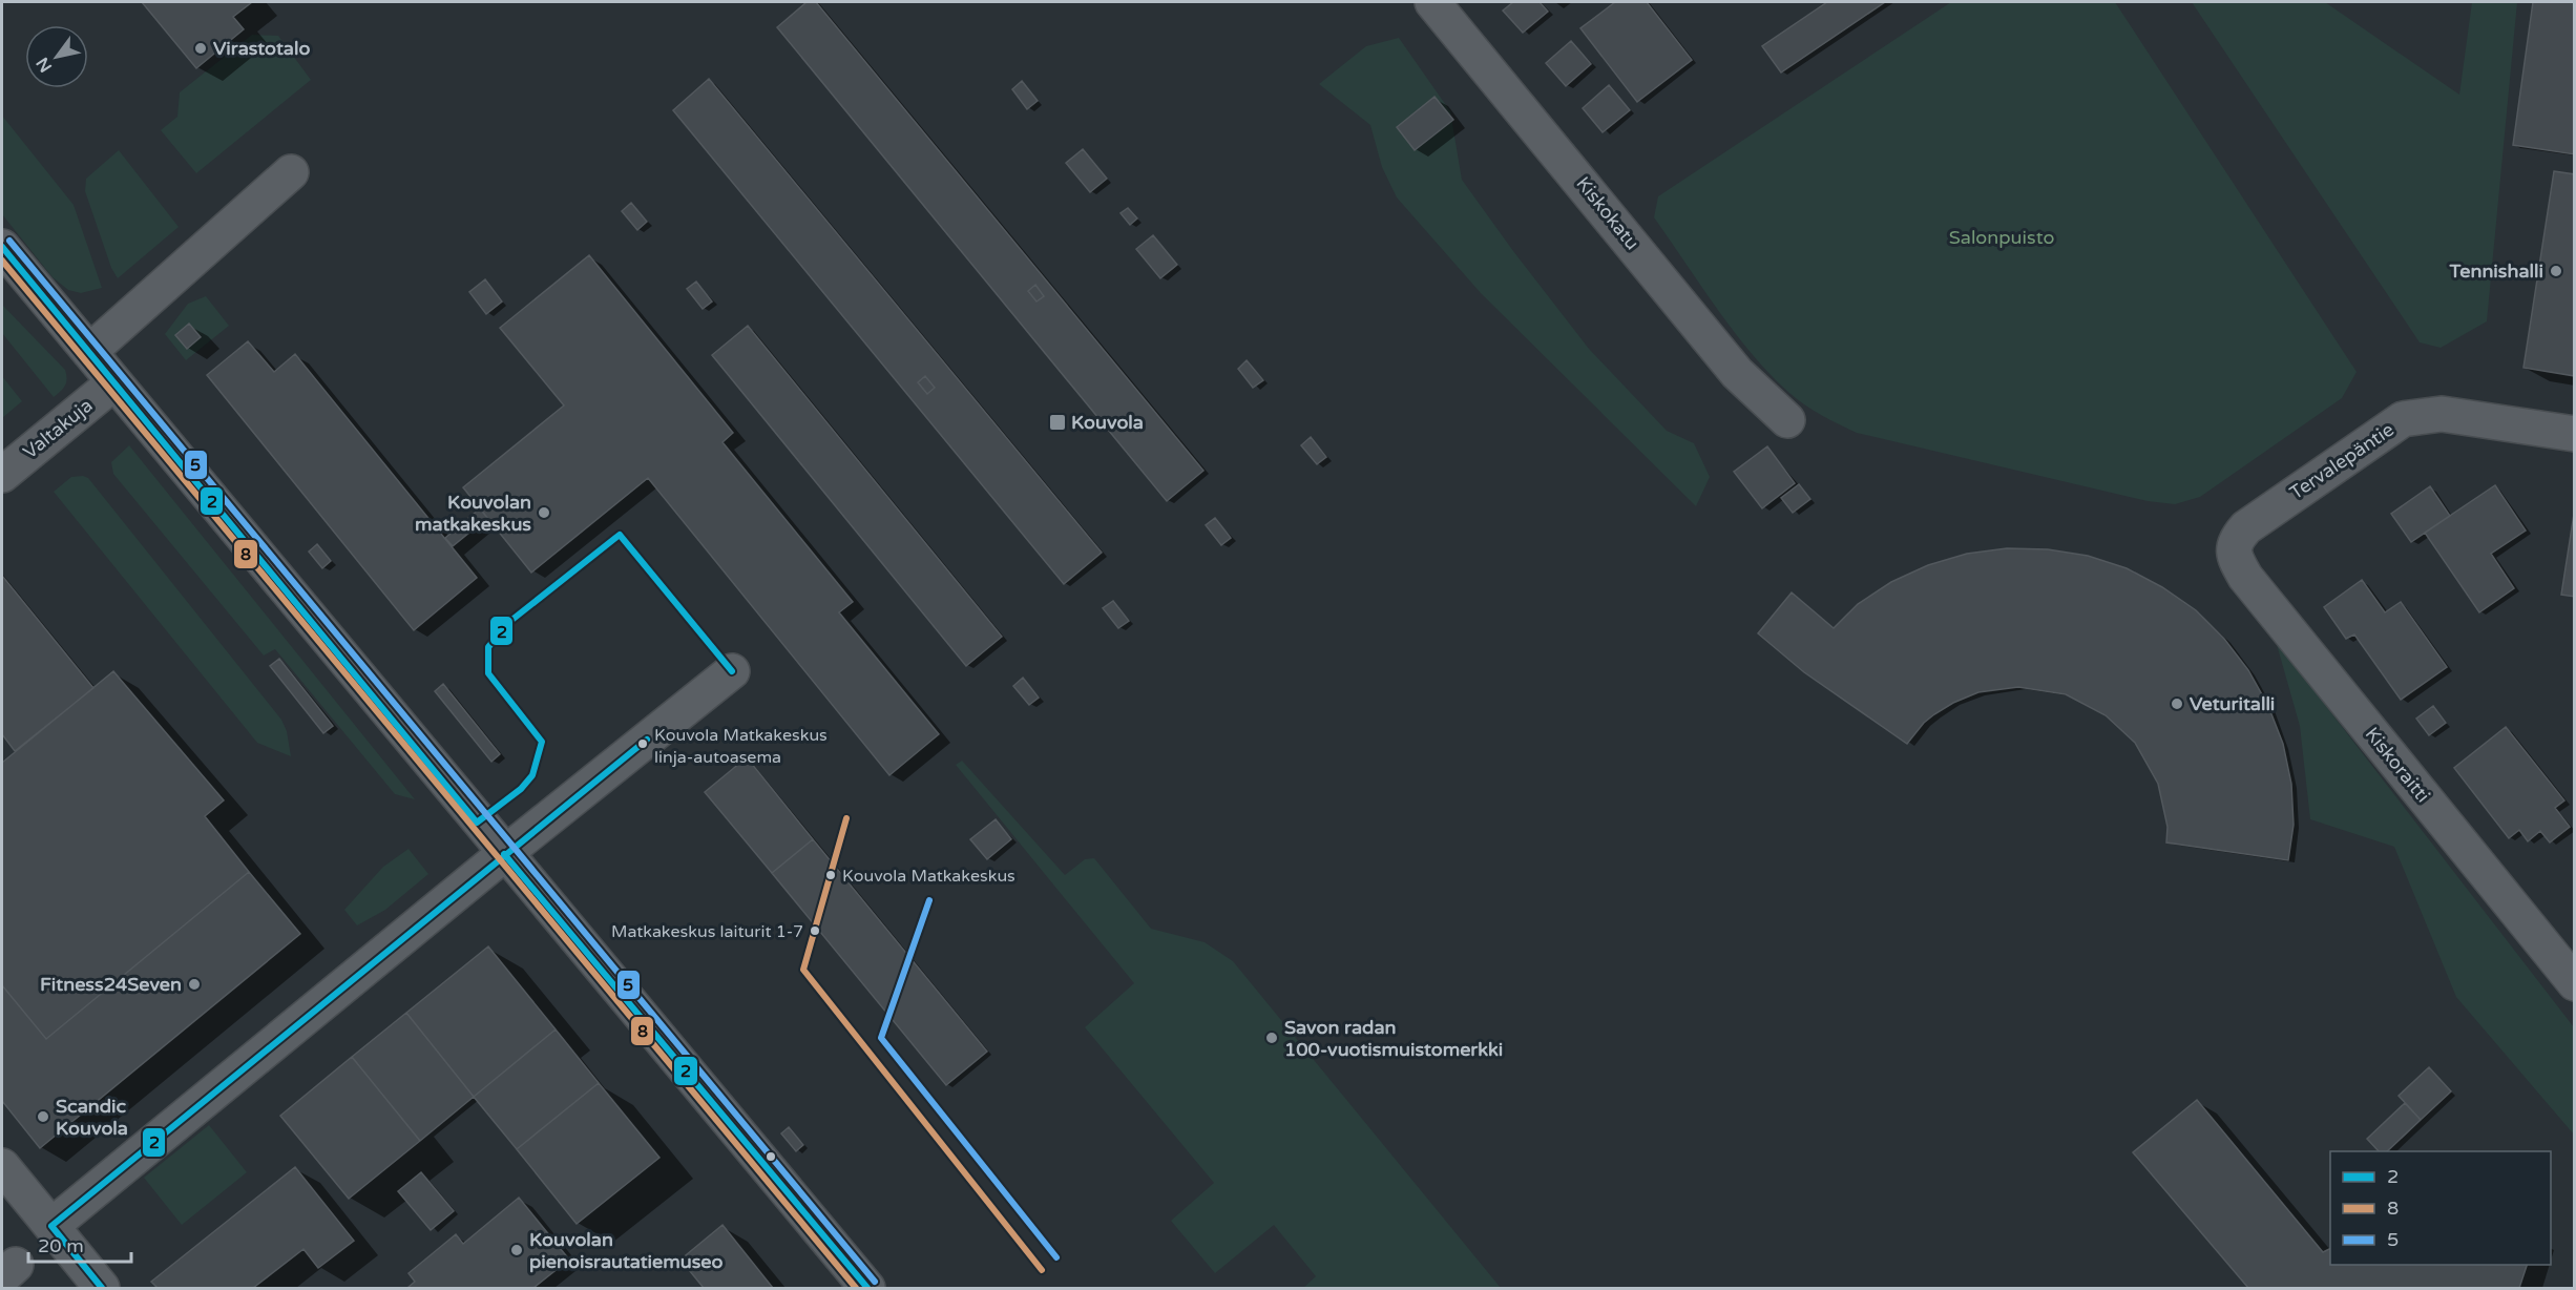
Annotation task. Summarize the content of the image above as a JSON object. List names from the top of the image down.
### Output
{
  "streets": {
    "street": [
      "Kiskokatu",
      "Valtakuja",
      "Tervalepäntie",
      "Kiskoraitti"
    ]
  },
  "crossings": [
    ["Tervalepäntie", "Kiskoraitti"]
  ],
  "parks": ["Salonpuisto"],
  "places": {
    "other": [
      "Virastotalo",
      "Tennishalli",
      "Kouvolan matkakeskus",
      "Veturitalli",
      "Kouvola Matkakeskus linja-autoasema",
      "Kouvola Matkakeskus",
      "Matkakeskus laiturit 1-7",
      "Fitness24Seven",
      "Savon radan 100-vuotismuistomerkki",
      "Scandic Kouvola",
      "Kouvolan pienoisrautatiemuseo"
    ],
    "transit": ["Kouvola"]
  },
  "lines": ["transit line 5", "transit line 2", "transit line 8"],
  "legend": ["2", "8", "5"],
  "scale_bar": "20 m",
  "north": "bottom left"
}
